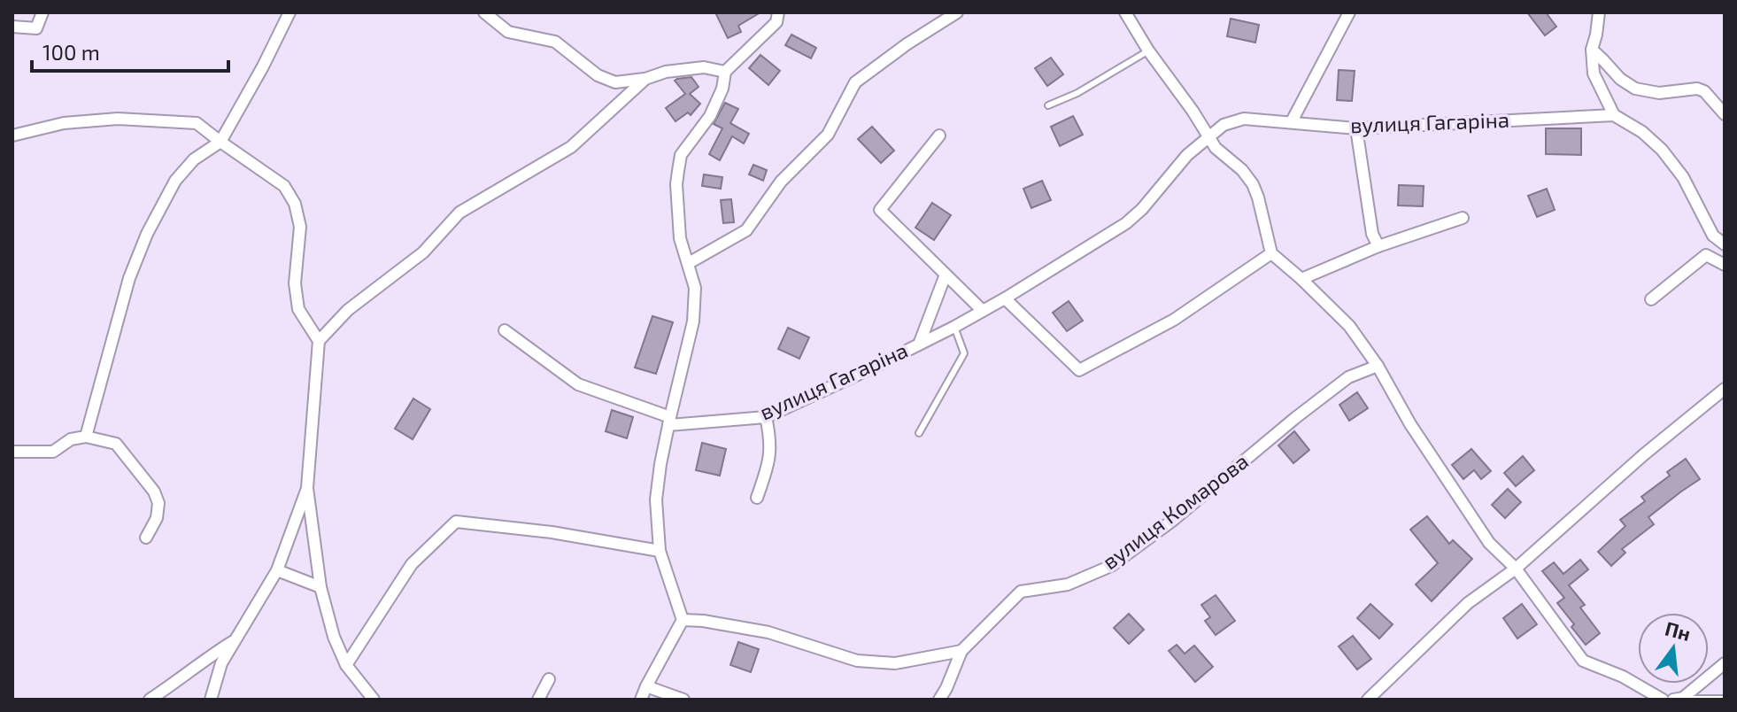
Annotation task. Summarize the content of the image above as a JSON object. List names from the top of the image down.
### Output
{
  "streets": {
    "street": ["вулиця Гагаріна", "вулиця Комарова"]
  },
  "scale_bar": "100 m",
  "north": "top"
}
